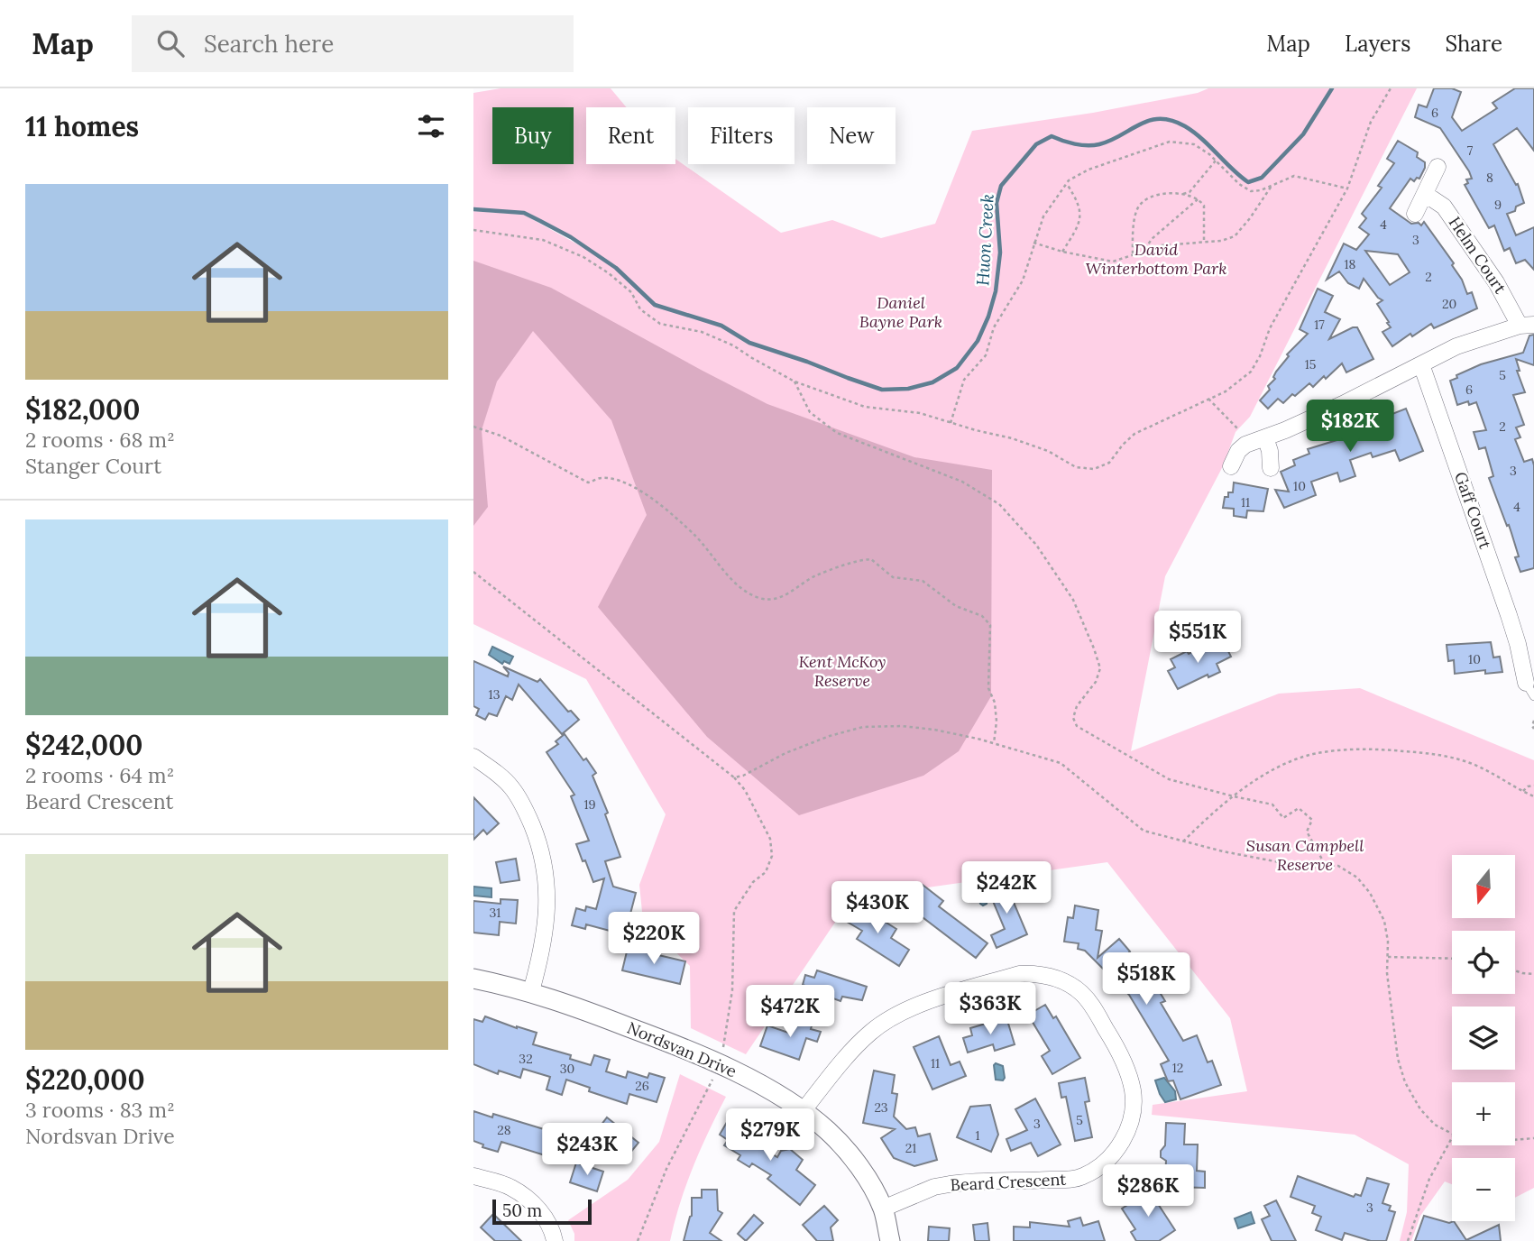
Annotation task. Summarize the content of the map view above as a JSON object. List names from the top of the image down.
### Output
{
  "streets": {
    "street": [
      "Helm Court",
      "Gaff Court",
      "Nordsvan Drive",
      "Beard Crescent"
    ]
  },
  "crossings": [
    ["Nordsvan Drive", "Beard Crescent"]
  ],
  "water": ["Huon Creek"],
  "parks": [
    "David Winterbottom Park",
    "Daniel Bayne Park",
    "Kent McKoy Reserve",
    "Susan Campbell Reserve"
  ],
  "house_numbers": [
    "6",
    "7",
    "8",
    "9",
    "4",
    "3",
    "18",
    "2",
    "20",
    "17",
    "15",
    "5",
    "6",
    "2",
    "3",
    "10",
    "11",
    "4",
    "10",
    "13",
    "19",
    "31",
    "32",
    "11",
    "12",
    "30",
    "26",
    "23",
    "5",
    "3",
    "28",
    "1",
    "21",
    "3"
  ],
  "scale_bar": "50 m",
  "north": "bottom",
  "page": {
    "header": "Map",
    "search": "Search here",
    "nav": ["Map", "Layers", "Share"],
    "heading": "11 homes",
    "chip": [
      "Buy",
      "Rent",
      "Filters",
      "New"
    ],
    "list": [
      {
        "name": "$182,000",
        "note": "2 rooms · 68 m² · Stanger Court"
      },
      {
        "name": "$242,000",
        "note": "2 rooms · 64 m² · Beard Crescent"
      },
      {
        "name": "$220,000",
        "note": "3 rooms · 83 m² · Nordsvan Drive"
      }
    ],
    "price": [
      "$182K",
      "$551K",
      "$242K",
      "$430K",
      "$220K",
      "$518K",
      "$363K",
      "$472K",
      "$279K",
      "$243K",
      "$286K"
    ],
    "map_buttons": ["+", "−"],
    "scale": "50 m"
  }
}
